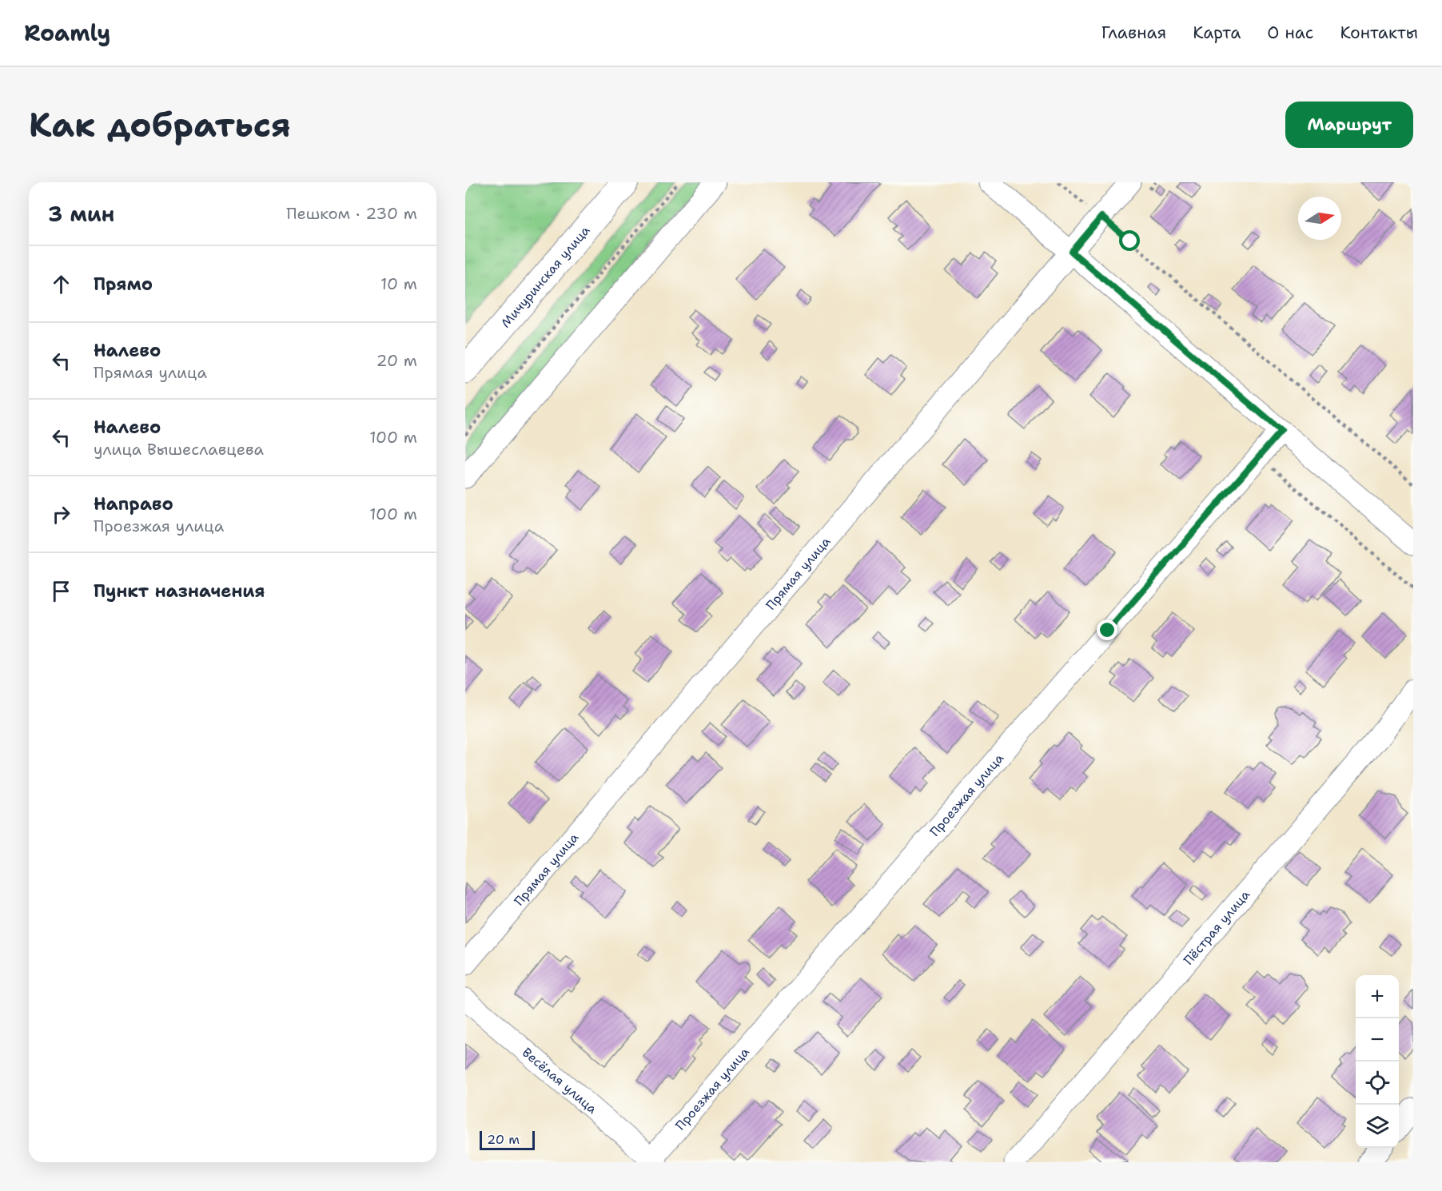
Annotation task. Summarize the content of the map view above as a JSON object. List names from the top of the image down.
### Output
{
  "streets": {
    "main road": ["Мичуринская улица"],
    "street": [
      "Прямая улица",
      "Проезжая улица",
      "Пёстрая улица",
      "Весёлая улица"
    ]
  },
  "crossings": [
    ["Проезжая улица", "Весёлая улица"]
  ],
  "scale_bar": "20 m",
  "north": "right",
  "page": {
    "header": "Roamly",
    "nav": [
      "Главная",
      "Карта",
      "О нас",
      "Контакты"
    ],
    "buttons": "Маршрут",
    "title": "Как добраться",
    "heading": ["3 мин", "Пешком · 230 m"],
    "list": [
      ["Прямо", "10 m"],
      ["Налево", "Прямая улица", "20 m"],
      ["Налево", "улица Вышеславцева", "100 m"],
      ["Направо", "Проезжая улица", "100 m"],
      "Пункт назначения"
    ],
    "map_buttons": ["+", "−"],
    "scale": "20 m"
  }
}
